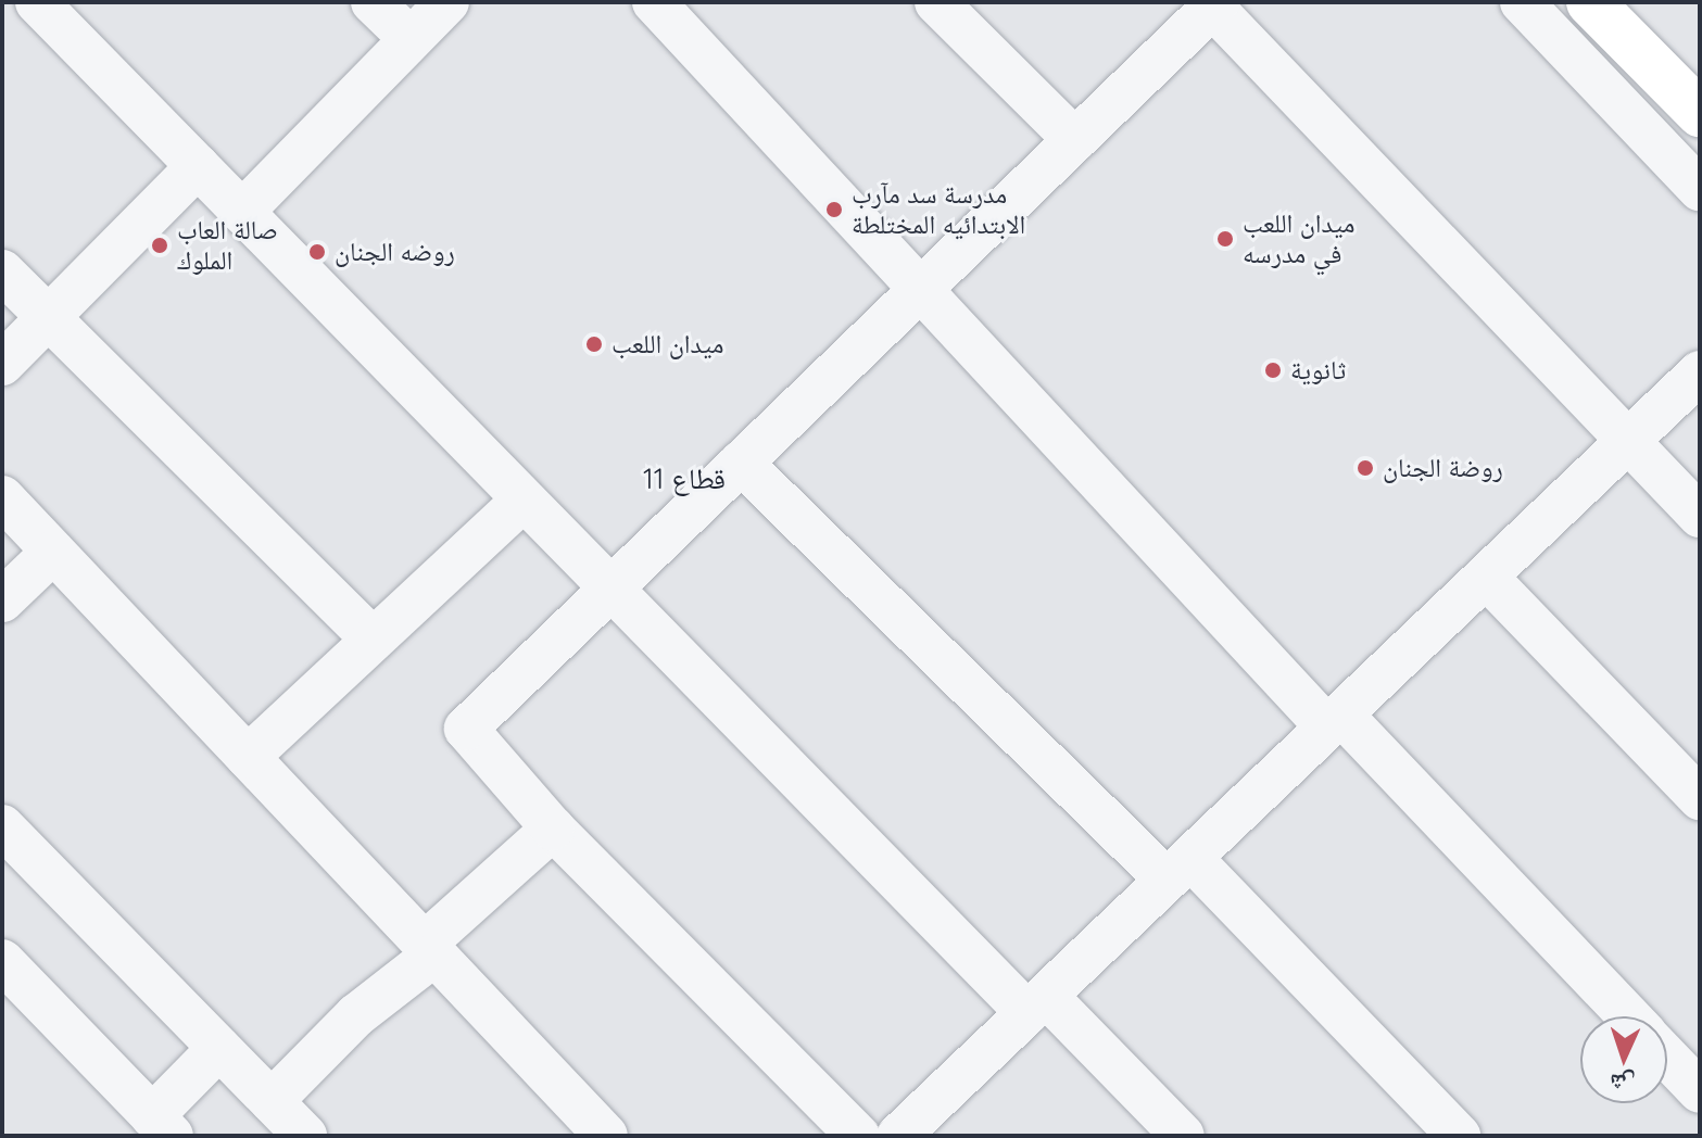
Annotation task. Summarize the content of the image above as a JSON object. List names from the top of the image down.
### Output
{
  "districts": ["قطاع 11"],
  "places": [
    "مدرسة سد مآرب الابتدائيه المختلطة",
    "ميدان اللعب في مدرسه",
    "صالة العاب الملوك",
    "روضه الجنان",
    "ميدان اللعب",
    "ثانوية",
    "روضة الجنان"
  ],
  "north": "bottom"
}
